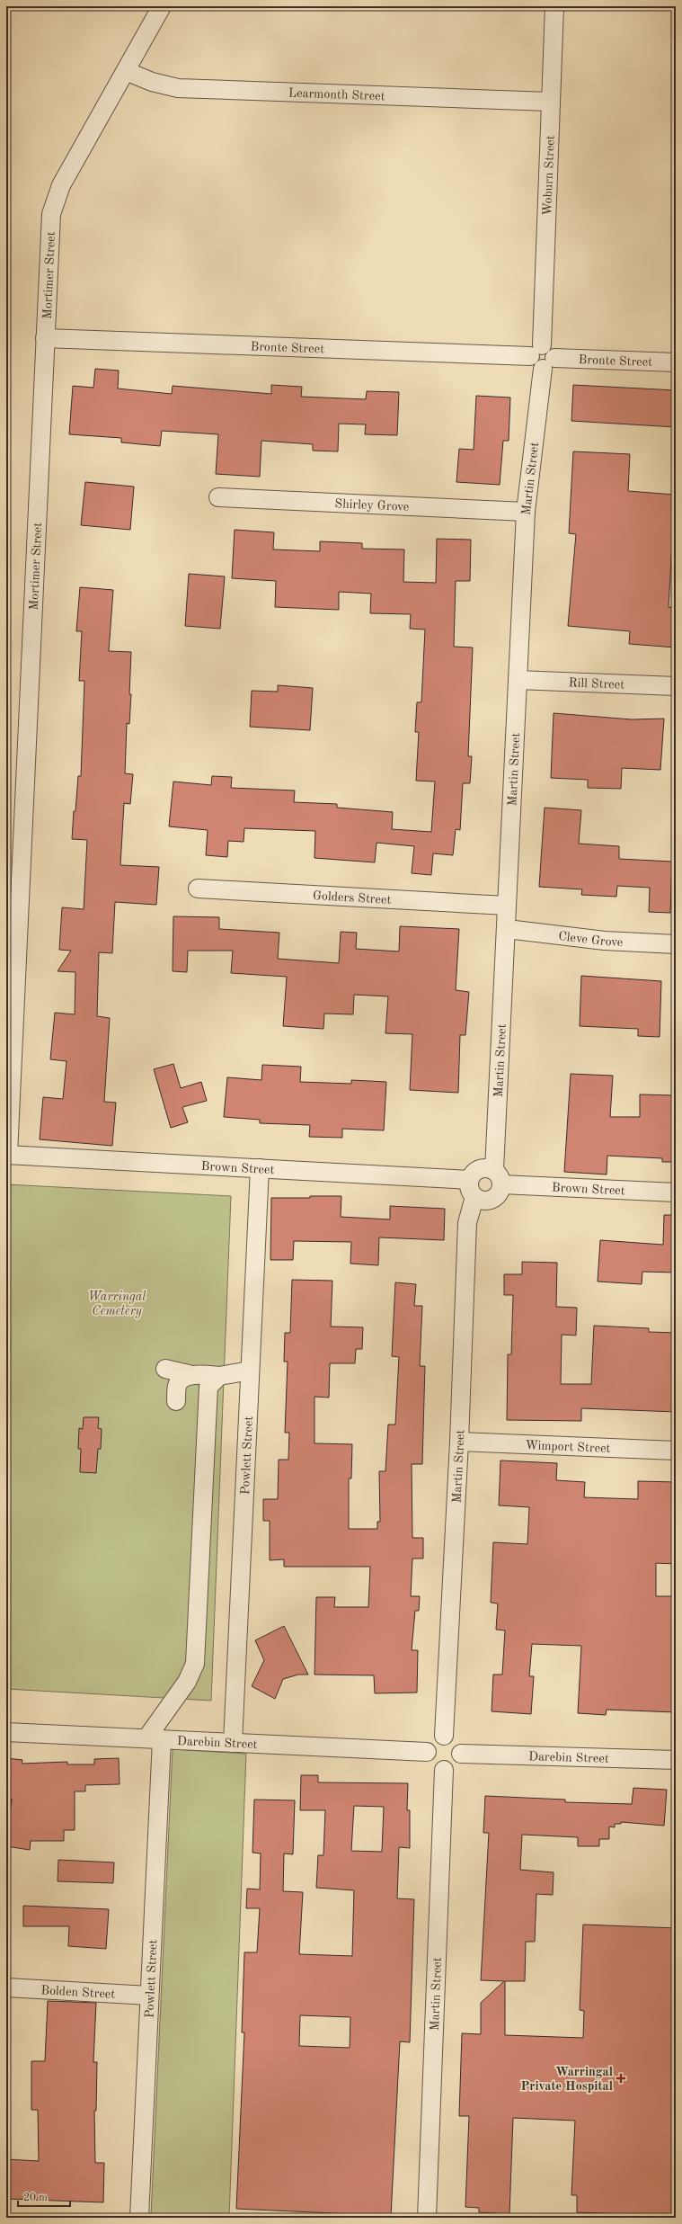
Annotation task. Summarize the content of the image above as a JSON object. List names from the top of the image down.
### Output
{
  "streets": {
    "street": [
      "Learmonth Street",
      "Woburn Street",
      "Mortimer Street",
      "Bronte Street",
      "Martin Street",
      "Shirley Grove",
      "Rill Street",
      "Golders Street",
      "Cleve Grove",
      "Brown Street",
      "Wimport Street",
      "Powlett Street",
      "Darebin Street",
      "Bolden Street"
    ]
  },
  "crossings": [
    ["Learmonth Street", "Woburn Street"],
    ["Learmonth Street", "Mortimer Street"],
    ["Woburn Street", "Bronte Street"],
    ["Mortimer Street", "Bronte Street"],
    ["Mortimer Street", "Brown Street"],
    ["Bronte Street", "Martin Street"],
    ["Martin Street", "Shirley Grove"],
    ["Martin Street", "Rill Street"],
    ["Martin Street", "Golders Street"],
    ["Martin Street", "Cleve Grove"],
    ["Martin Street", "Brown Street"],
    ["Martin Street", "Wimport Street"],
    ["Martin Street", "Darebin Street"],
    ["Brown Street", "Powlett Street"],
    ["Powlett Street", "Darebin Street"],
    ["Powlett Street", "Bolden Street"]
  ],
  "parks": ["Warringal Cemetery"],
  "places": {
    "health": ["Warringal Private Hospital"]
  },
  "scale_bar": "20 m"
}
